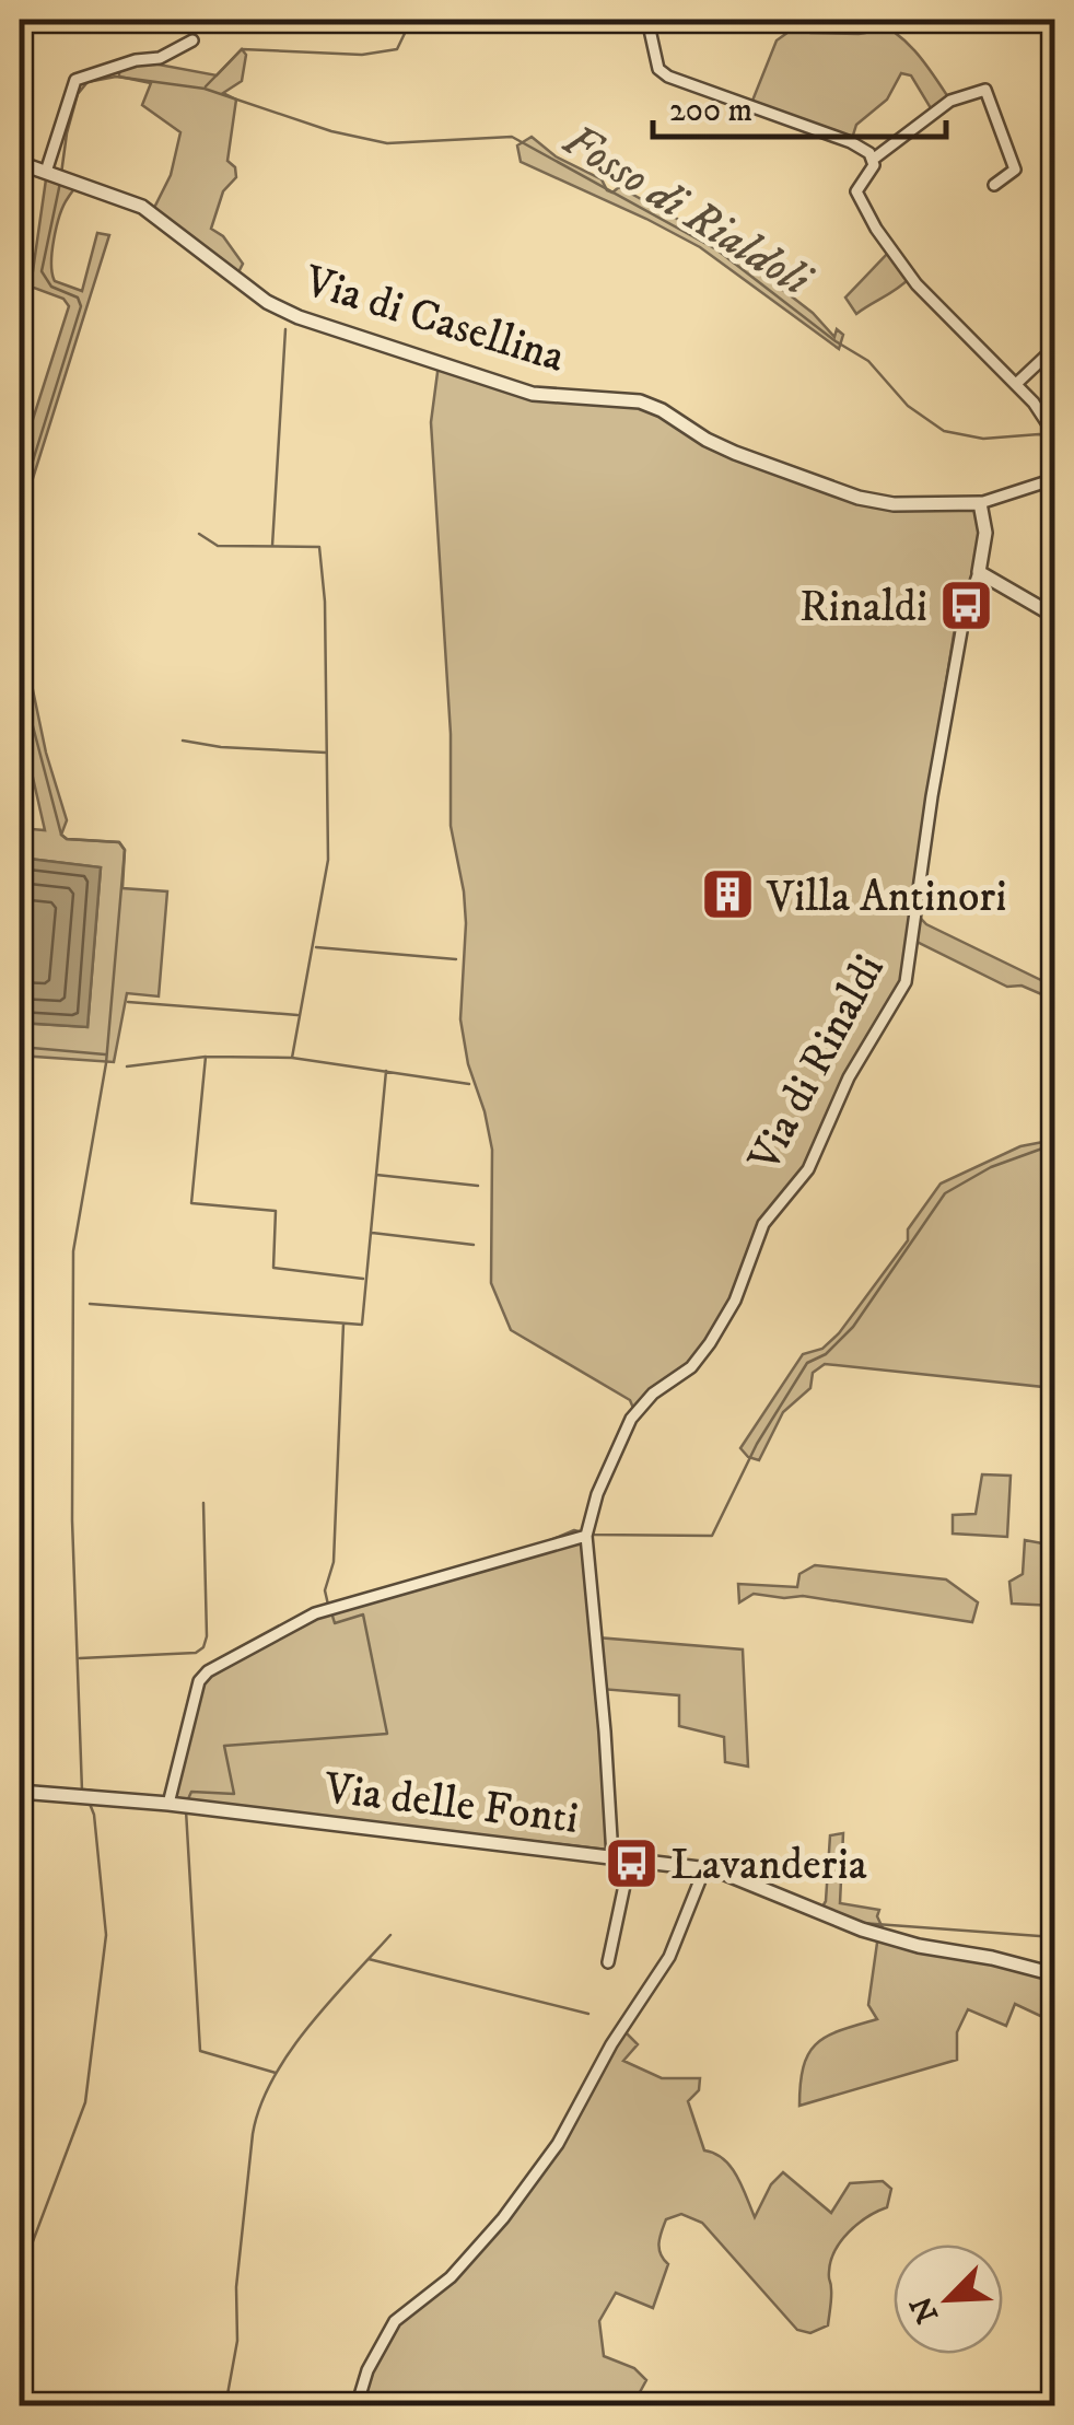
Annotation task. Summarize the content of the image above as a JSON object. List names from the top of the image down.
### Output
{
  "streets": {
    "street": ["Via di Casellina", "Via di Rinaldi", "Via delle Fonti"]
  },
  "crossings": [
    ["Via di Casellina", "Via di Rinaldi"],
    ["Via di Rinaldi", "Via delle Fonti"]
  ],
  "water": ["Fosso di Rialdoli"],
  "places": {
    "bus stop": ["Rinaldi", "Lavanderia"],
    "building": ["Villa Antinori"]
  },
  "scale_bar": "200 m",
  "north": "bottom left"
}
